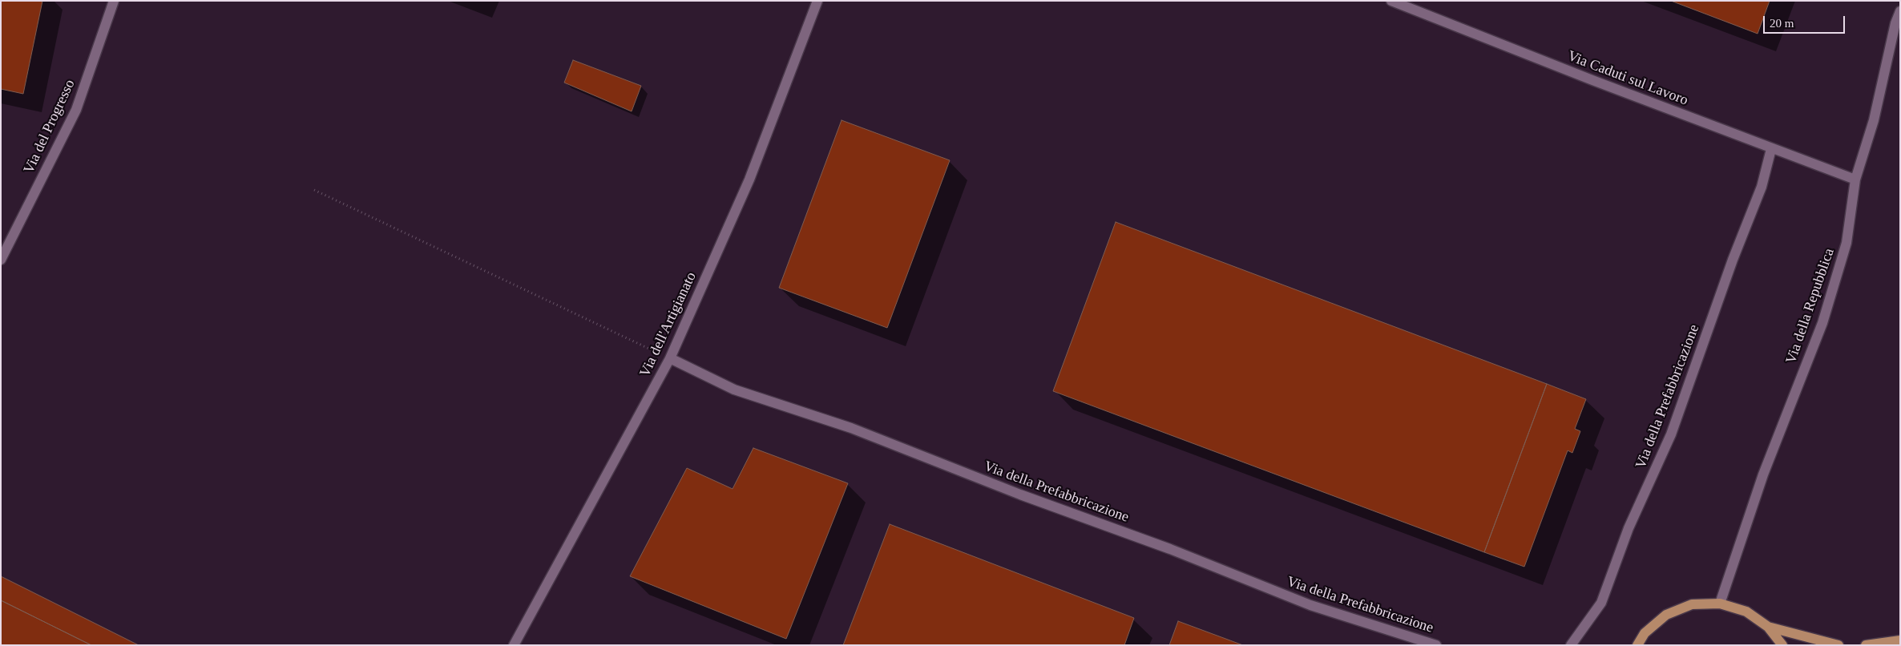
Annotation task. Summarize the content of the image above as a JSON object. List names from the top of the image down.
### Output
{
  "streets": {
    "street": [
      "Via Caduti sul Lavoro",
      "Via del Progresso",
      "Via della Repubblica",
      "Via dell'Artigianato",
      "Via della Prefabbricazione"
    ]
  },
  "crossings": [
    ["Via Caduti sul Lavoro", "Via della Repubblica"],
    ["Via Caduti sul Lavoro", "Via della Prefabbricazione"],
    ["Via dell'Artigianato", "Via della Prefabbricazione"]
  ],
  "scale_bar": "20 m"
}
